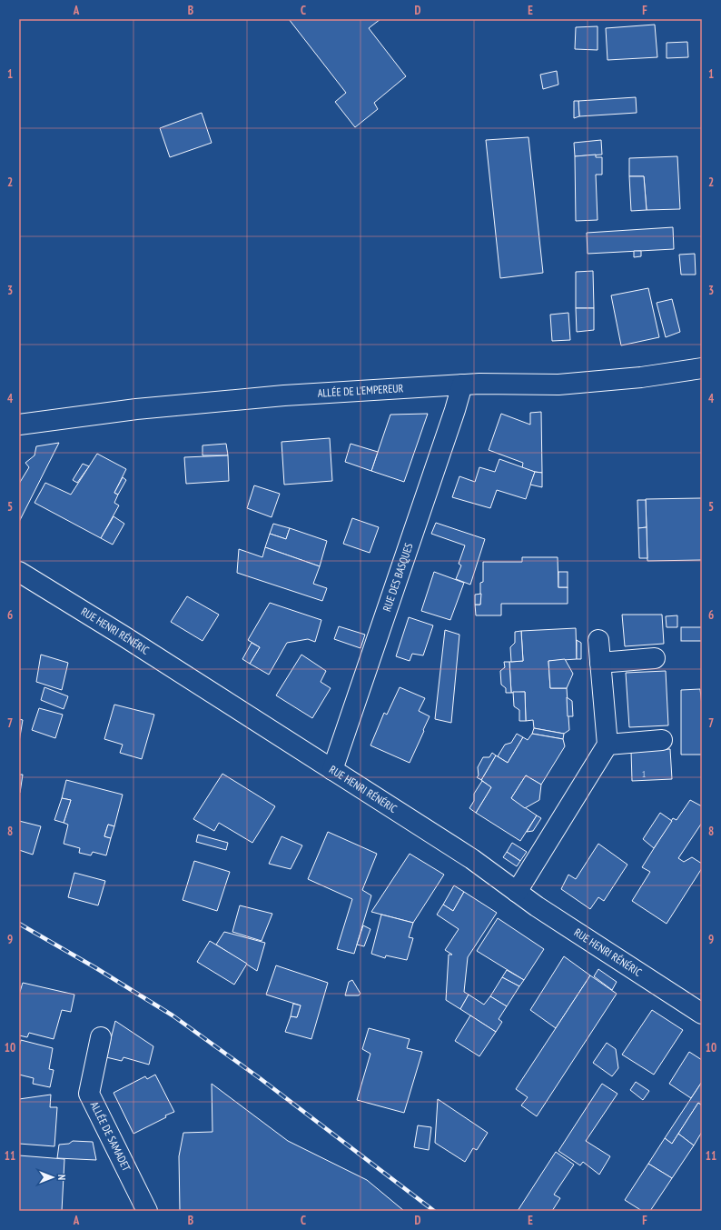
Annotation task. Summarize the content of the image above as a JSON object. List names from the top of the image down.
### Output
{
  "streets": {
    "street": [
      "ALLÉE DE L'EMPEREUR",
      "RUE DES BASQUES",
      "RUE HENRI RÉNÉRIC",
      "ALLÉE DE SAMADET"
    ]
  },
  "crossings": [
    ["ALLÉE DE L'EMPEREUR", "RUE DES BASQUES"],
    ["RUE DES BASQUES", "RUE HENRI RÉNÉRIC"]
  ],
  "house_numbers": ["1"],
  "north": "right",
  "grid": {
    "columns": [
      "A",
      "B",
      "C",
      "D",
      "E",
      "F"
    ],
    "rows": [
      "1",
      "2",
      "3",
      "4",
      "5",
      "6",
      "7",
      "8",
      "9",
      "10",
      "11"
    ]
  }
}
